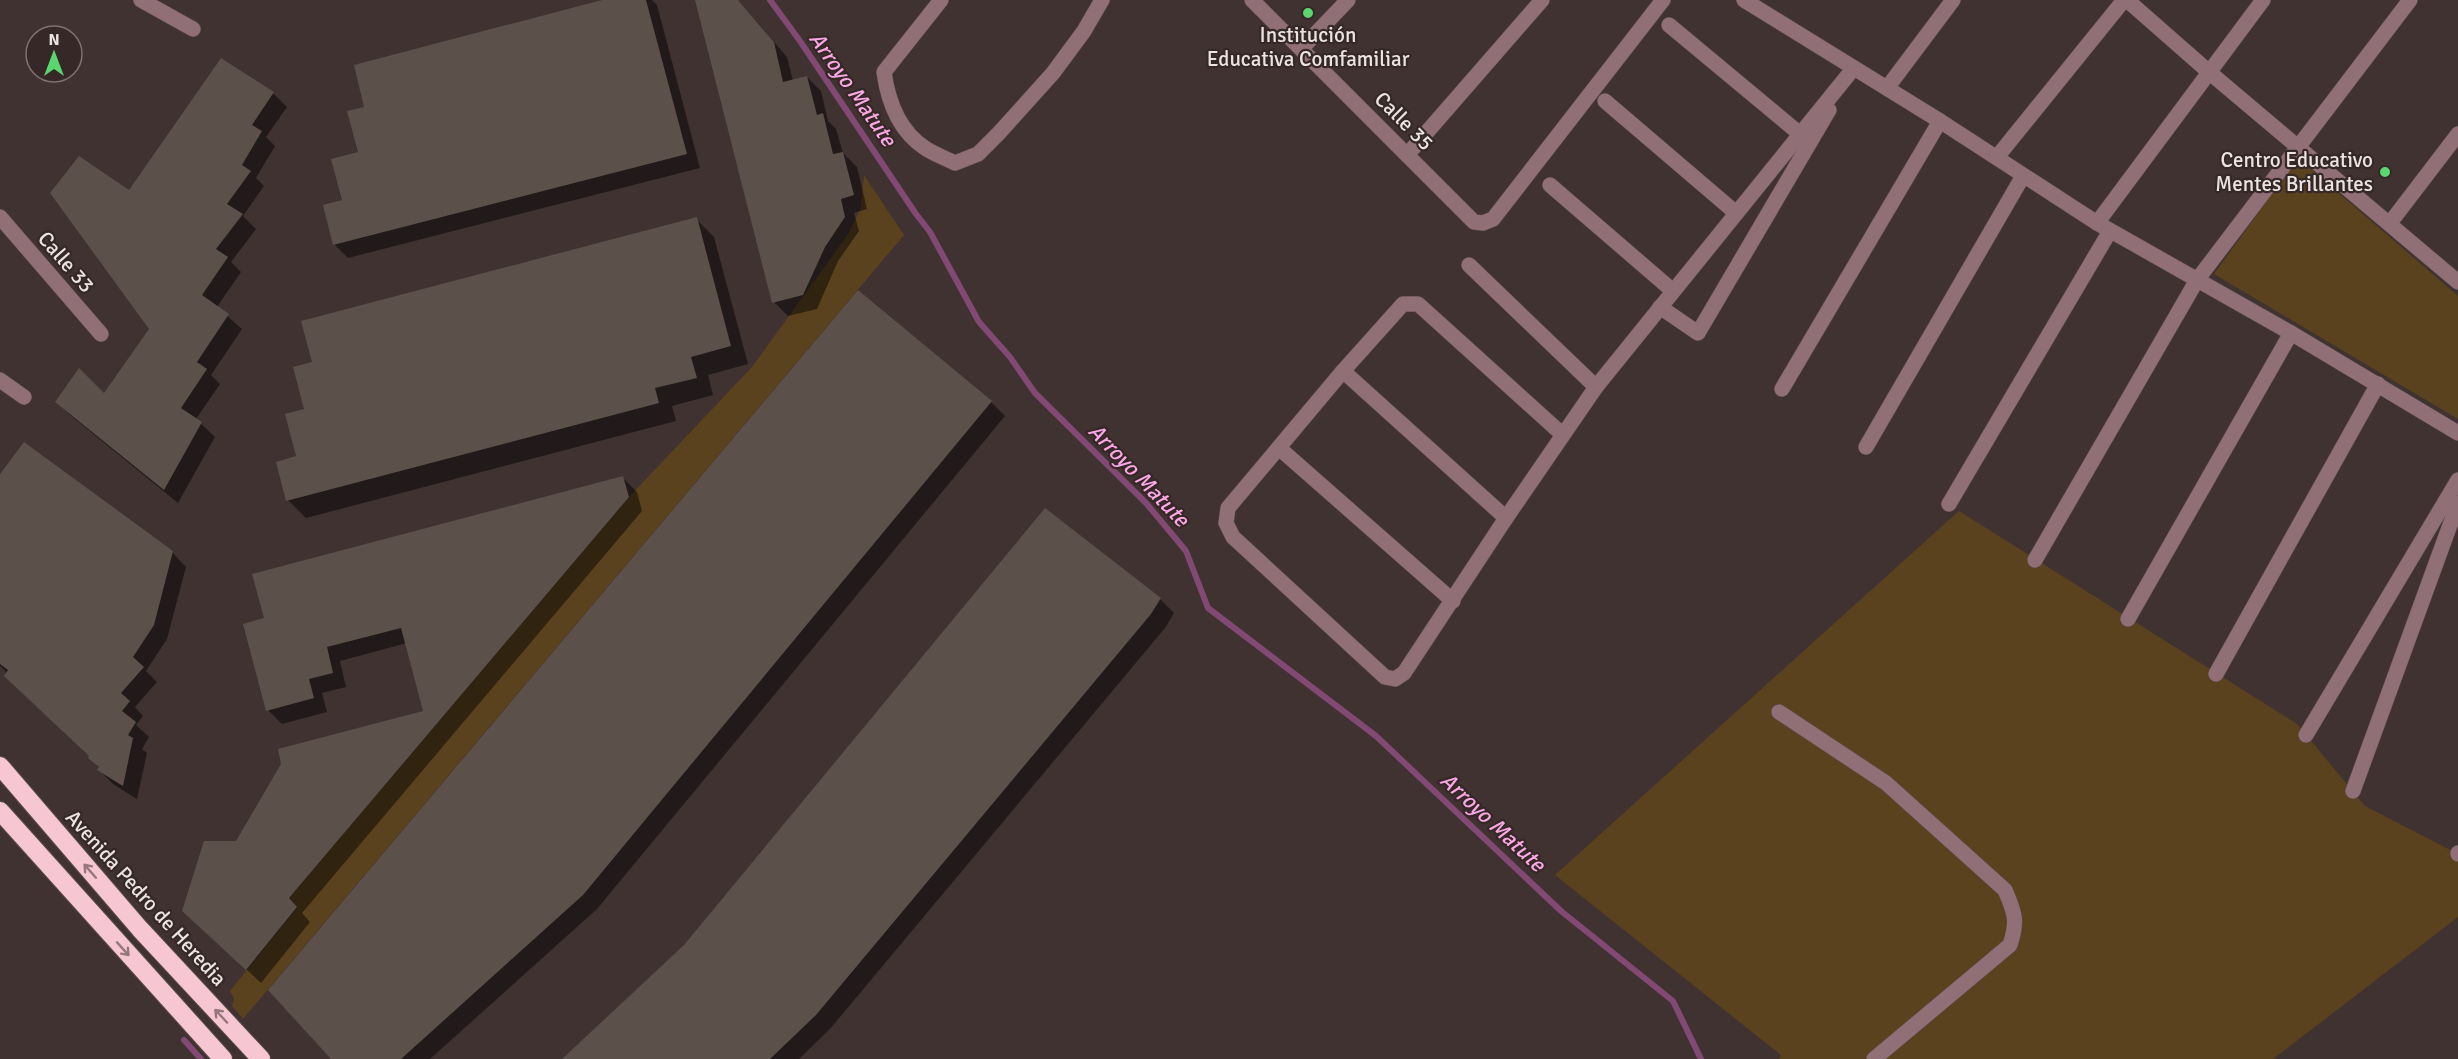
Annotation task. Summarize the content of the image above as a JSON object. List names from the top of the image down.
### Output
{
  "streets": {
    "highway": ["Avenida Pedro de Heredia"],
    "street": ["Calle 35", "Calle 33"]
  },
  "water": ["Arroyo Matute"],
  "places": ["Institución Educativa Comfamiliar", "Centro Educativo Mentes Brillantes"],
  "north": "top"
}
